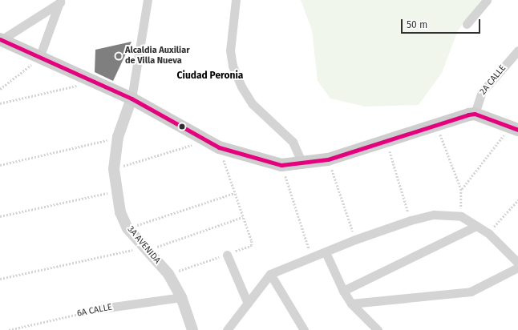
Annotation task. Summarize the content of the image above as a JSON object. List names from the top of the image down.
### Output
{
  "streets": {
    "street": ["2A CALLE", "3A AVENIDA", "6A CALLE"]
  },
  "crossings": [
    ["3A AVENIDA", "6A CALLE"]
  ],
  "districts": ["Ciudad Peronia"],
  "places": ["Alcaldia Auxiliar de Villa Nueva"],
  "scale_bar": "50 m"
}
